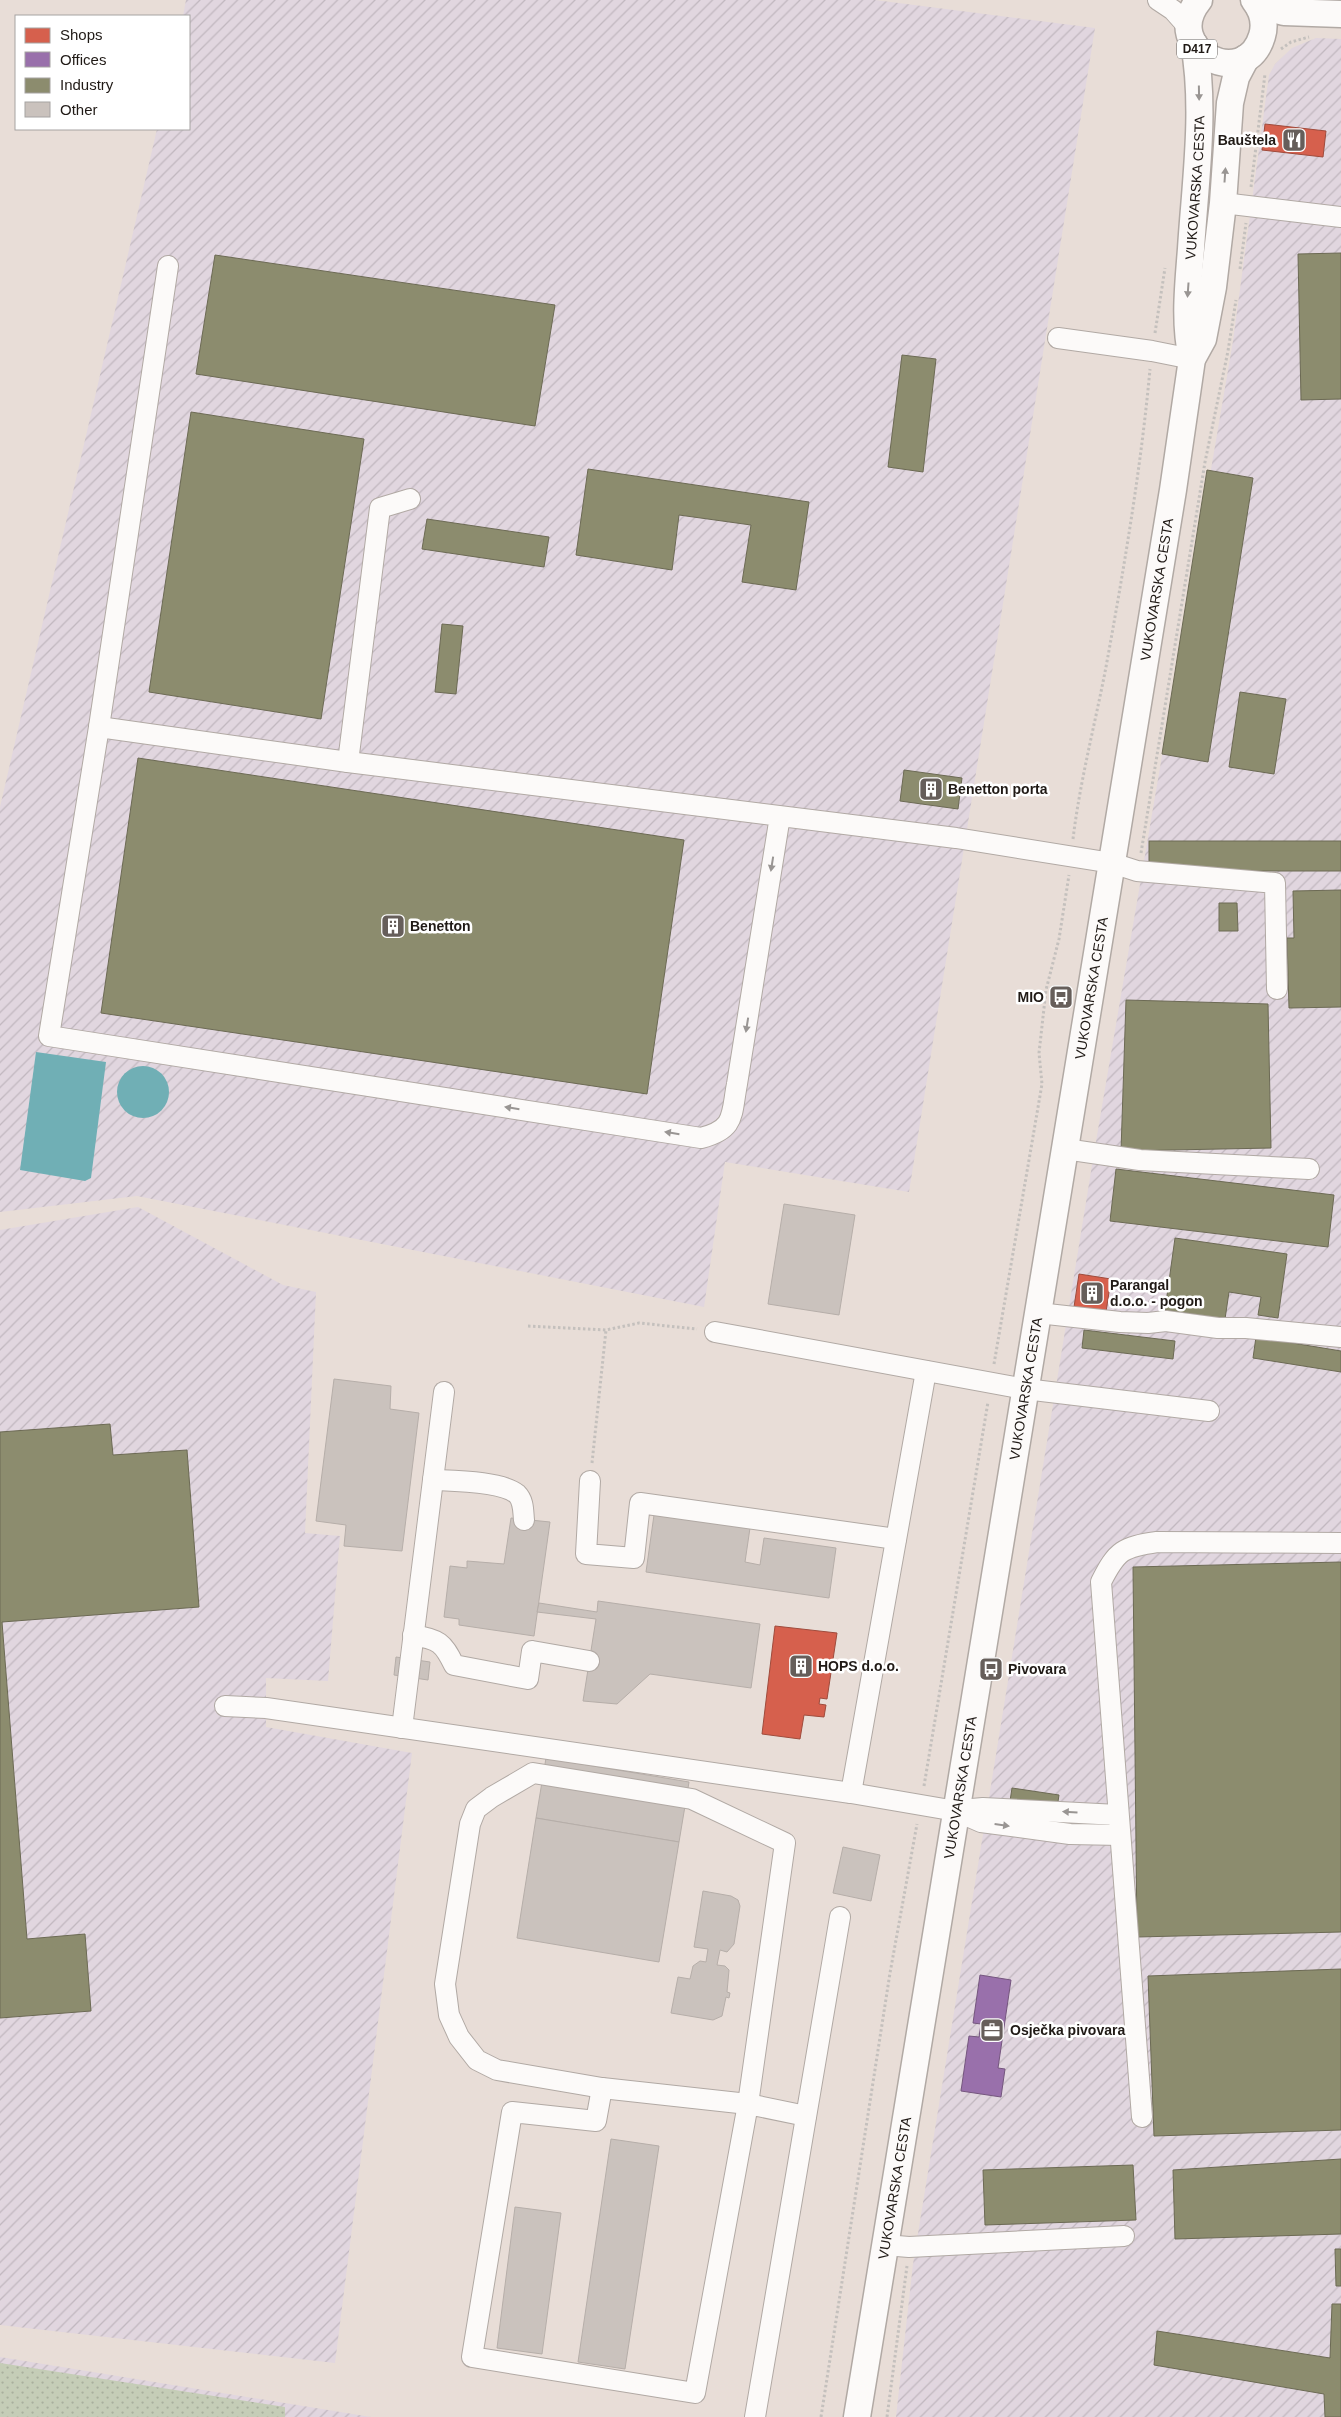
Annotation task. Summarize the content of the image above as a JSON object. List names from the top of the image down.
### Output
{
  "streets": {
    "main road": ["D417", "VUKOVARSKA CESTA"]
  },
  "crossings": [
    ["D417", "VUKOVARSKA CESTA"]
  ],
  "places": {
    "restaurant": ["Bauštela"],
    "building": [
      "Benetton porta",
      "Benetton",
      "Parangal d.o.o. - pogon",
      "HOPS d.o.o."
    ],
    "bus stop": ["MIO", "Pivovara"],
    "office": ["Osječka pivovara"]
  },
  "legend": [
    "Shops",
    "Offices",
    "Industry",
    "Other"
  ]
}
